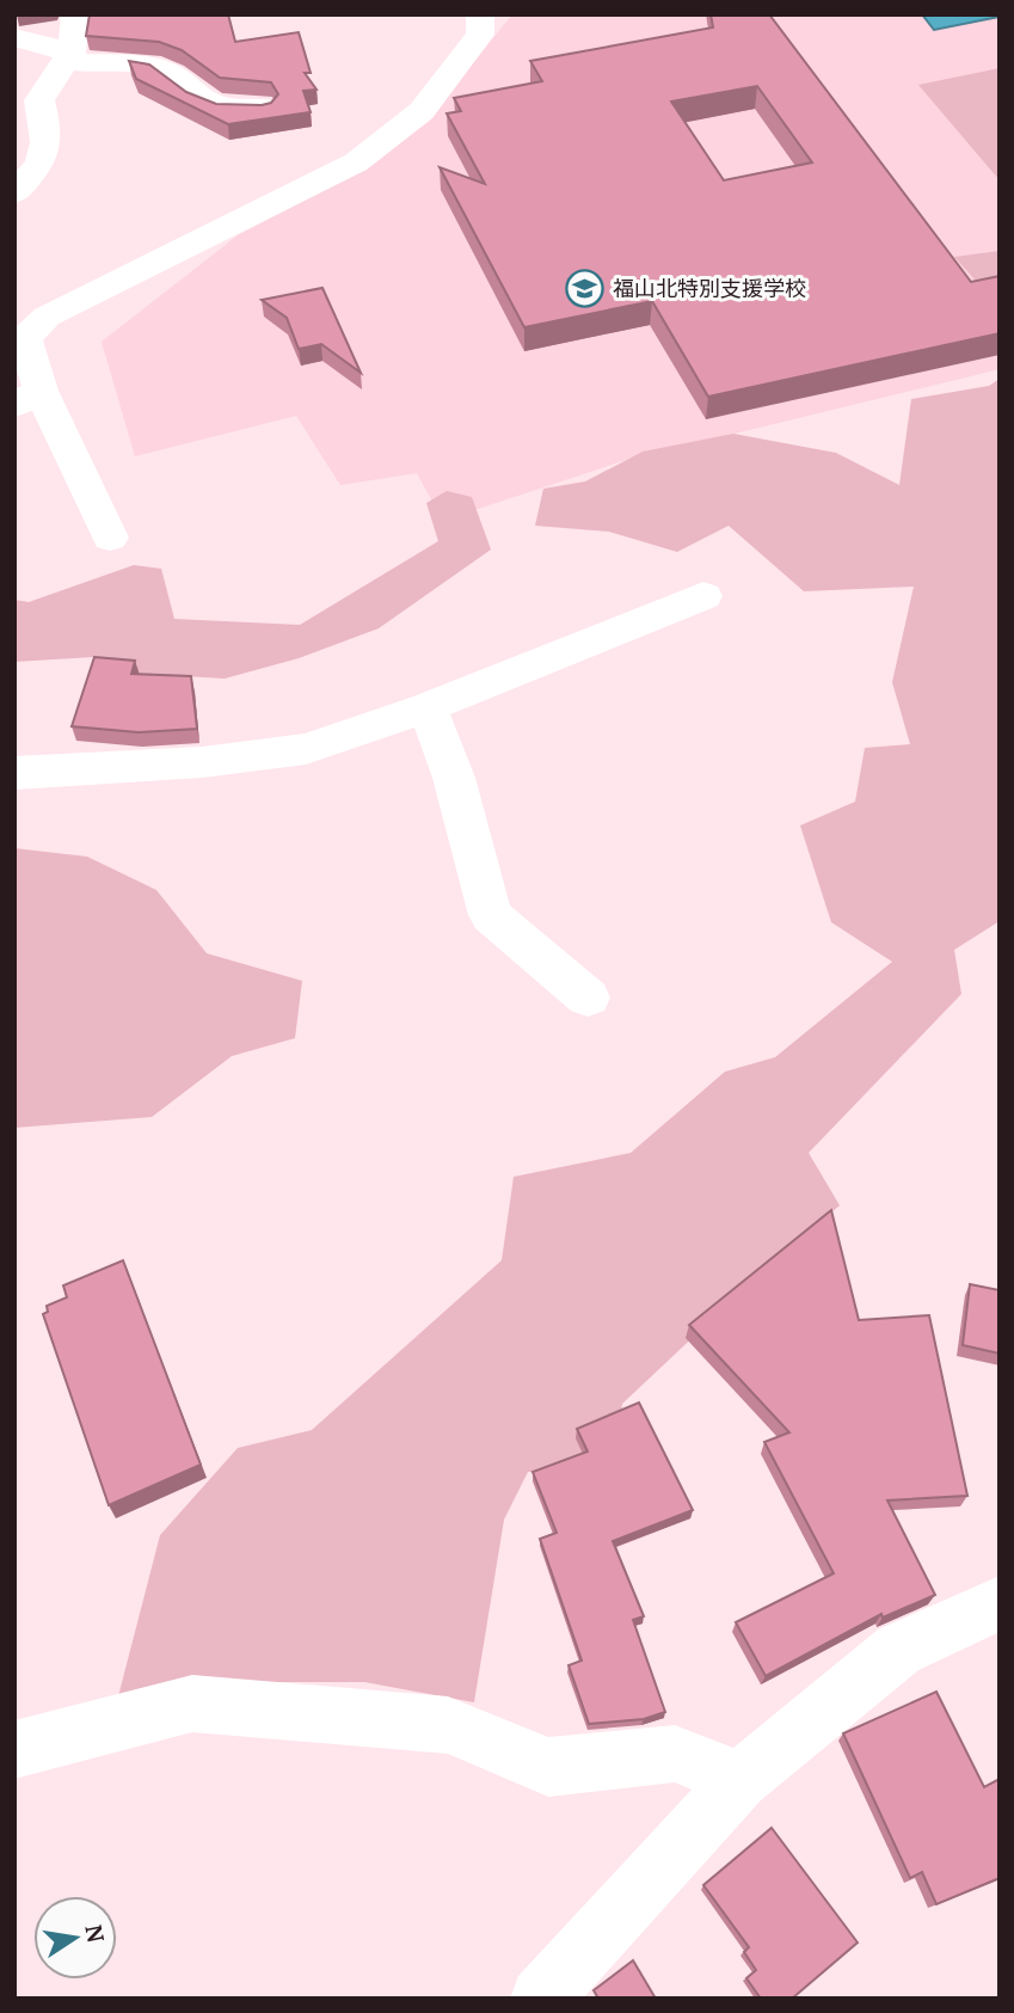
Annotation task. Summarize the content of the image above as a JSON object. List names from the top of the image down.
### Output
{
  "places": {
    "school or university": ["福山北特別支援学校"]
  },
  "north": "right"
}
